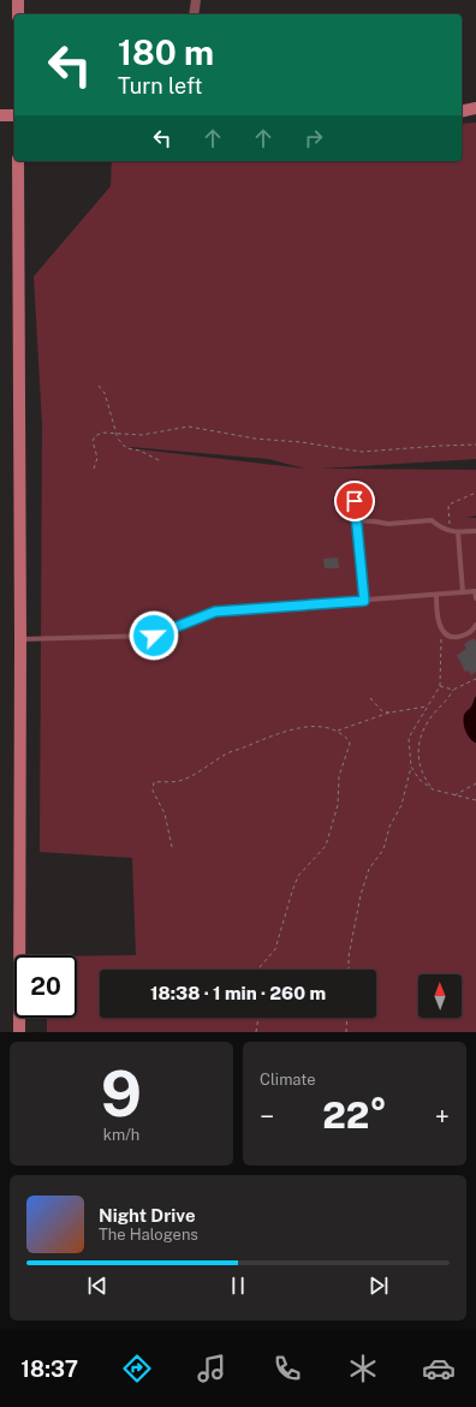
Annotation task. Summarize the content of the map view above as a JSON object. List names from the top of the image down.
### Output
{
  "north": "top",
  "page": {
    "turn": ["180 m", "Turn left"],
    "limit": "20",
    "trip": "18:38 · 1 min · 260 m",
    "tile": [
      ["9", "km/h"],
      "Climate"
    ],
    "heat": ["−", "22°", "+"],
    "song": ["Night Drive", "The Halogens"],
    "tabs": "18:37"
  }
}
